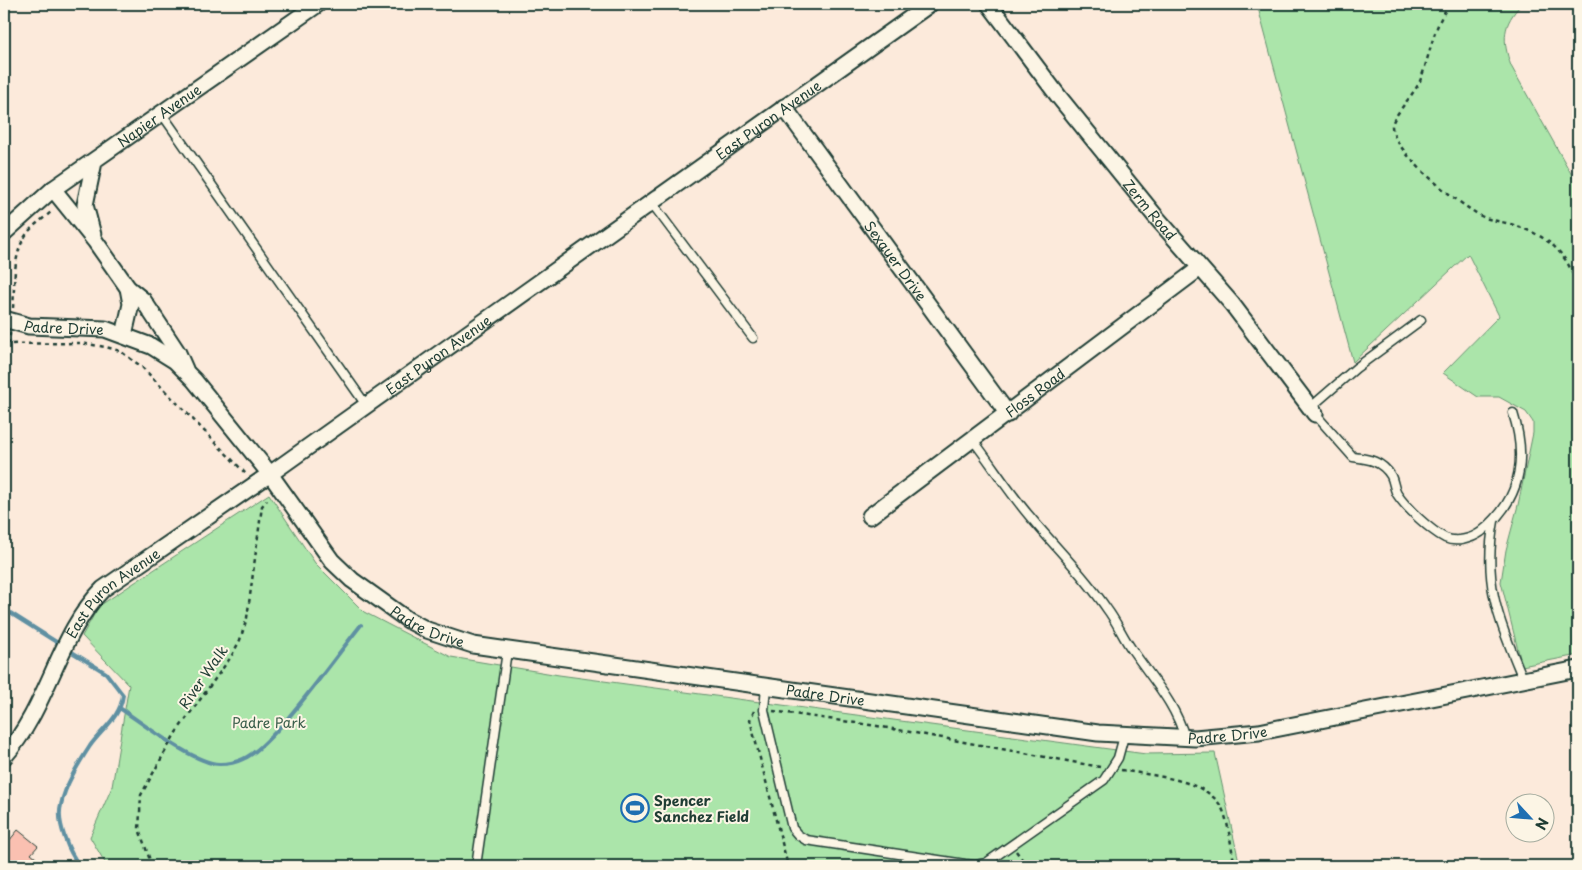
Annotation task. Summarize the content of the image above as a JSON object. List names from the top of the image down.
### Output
{
  "streets": {
    "street": [
      "Napier Avenue",
      "East Pyron Avenue",
      "Zerm Road",
      "Sexauer Drive",
      "Padre Drive",
      "Floss Road"
    ],
    "path": ["River Walk"]
  },
  "crossings": [
    ["Napier Avenue", "Padre Drive"],
    ["East Pyron Avenue", "Sexauer Drive"],
    ["East Pyron Avenue", "Padre Drive"],
    ["Zerm Road", "Floss Road"],
    ["Sexauer Drive", "Floss Road"]
  ],
  "parks": ["Padre Park"],
  "places": {
    "sports": ["Spencer Sanchez Field"]
  },
  "north": "bottom right"
}
